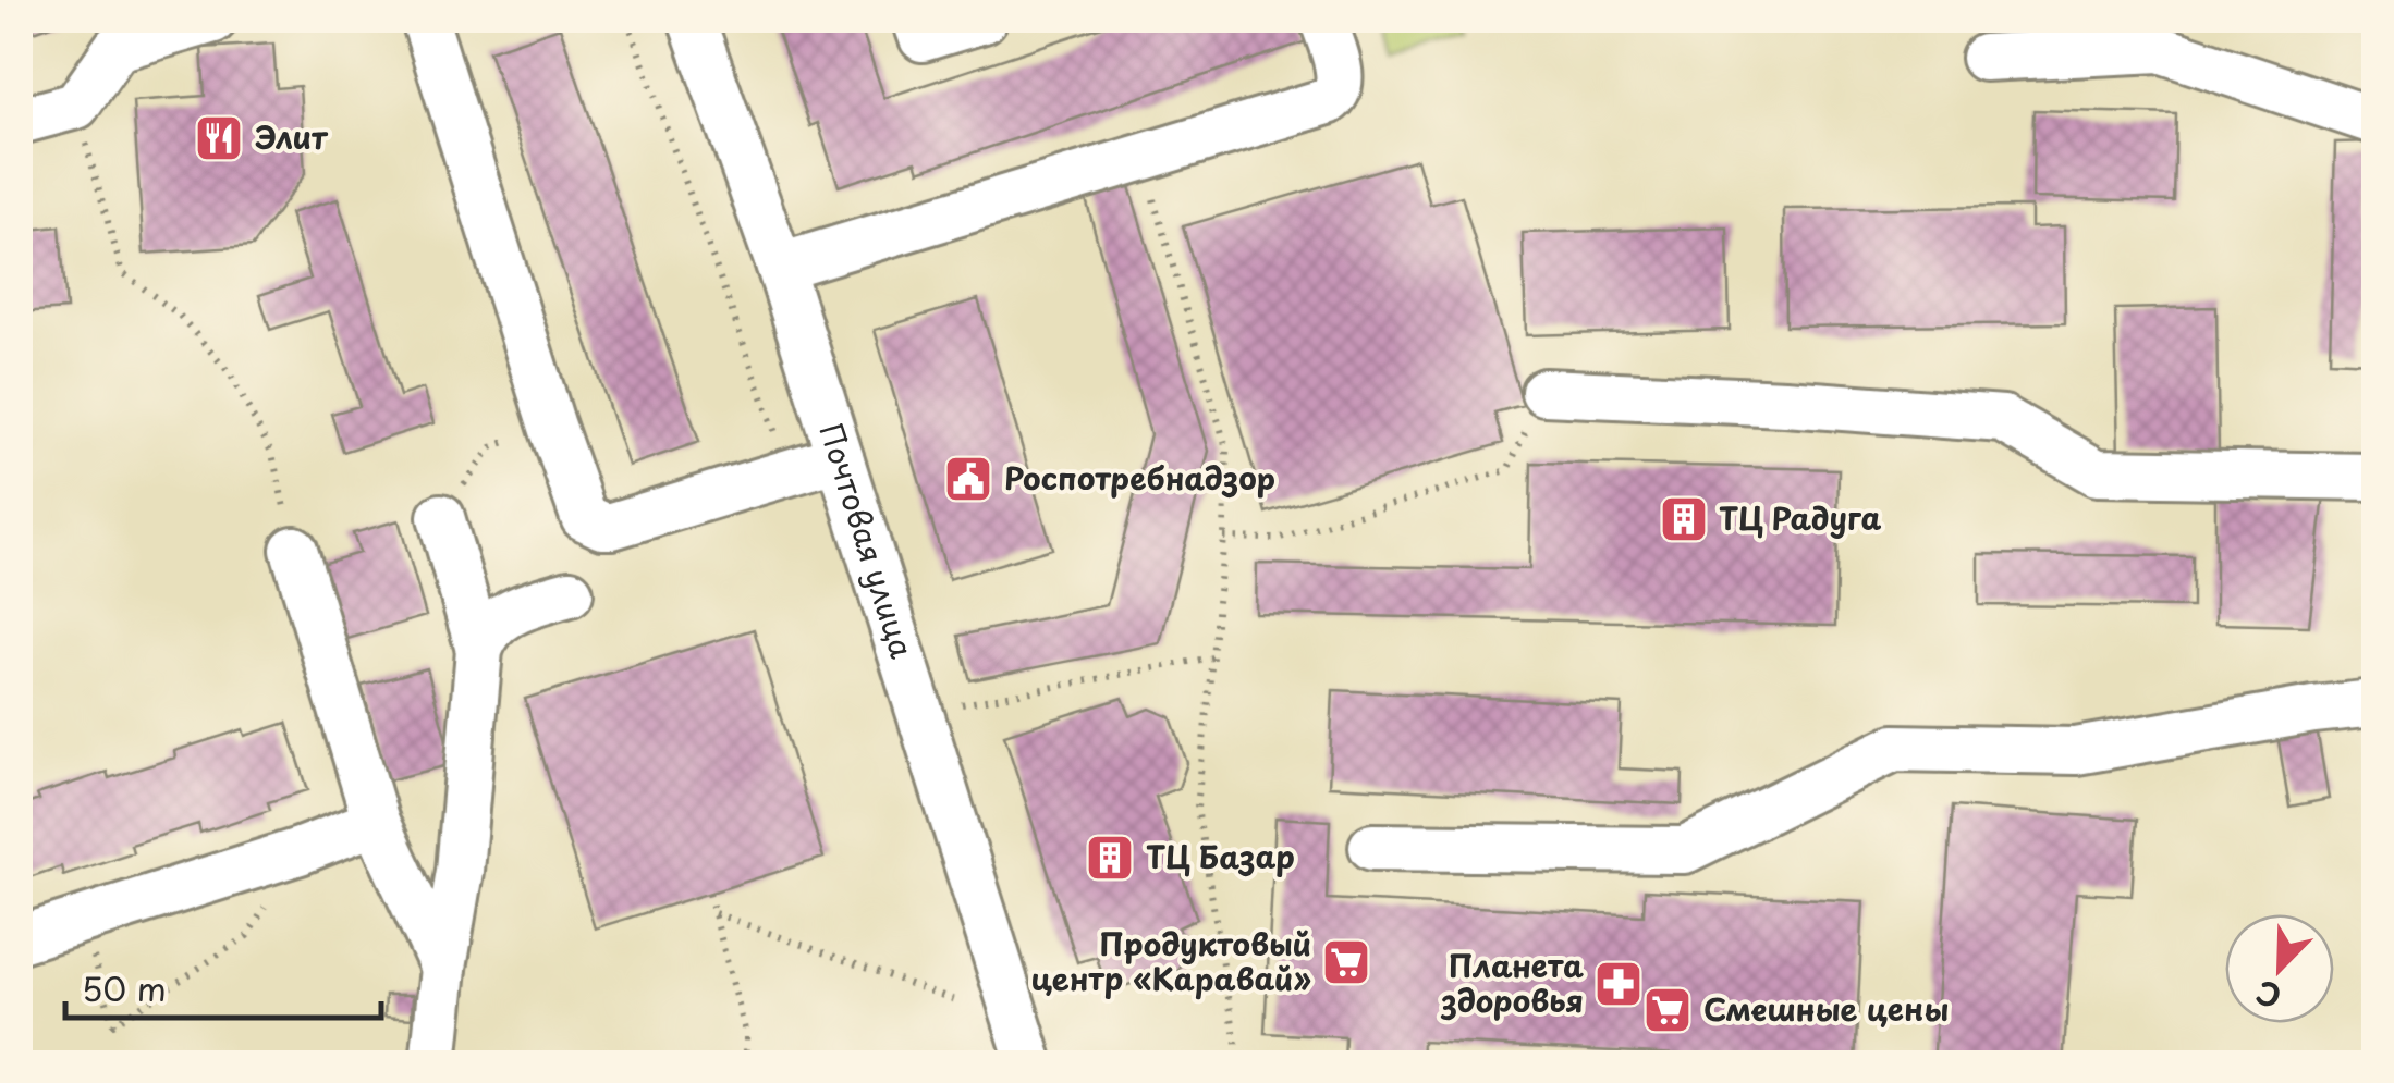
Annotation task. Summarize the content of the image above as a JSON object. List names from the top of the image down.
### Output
{
  "streets": {
    "street": ["Почтовая улица"]
  },
  "places": {
    "restaurant": ["Элит"],
    "public building": ["Роспотребнадзор"],
    "building": ["ТЦ Радуга", "ТЦ Базар"],
    "supermarket": ["Продуктовый центр «Каравай»", "Смешные цены"],
    "pharmacy": ["Планета здоровья"]
  },
  "scale_bar": "50 m",
  "north": "bottom left"
}
